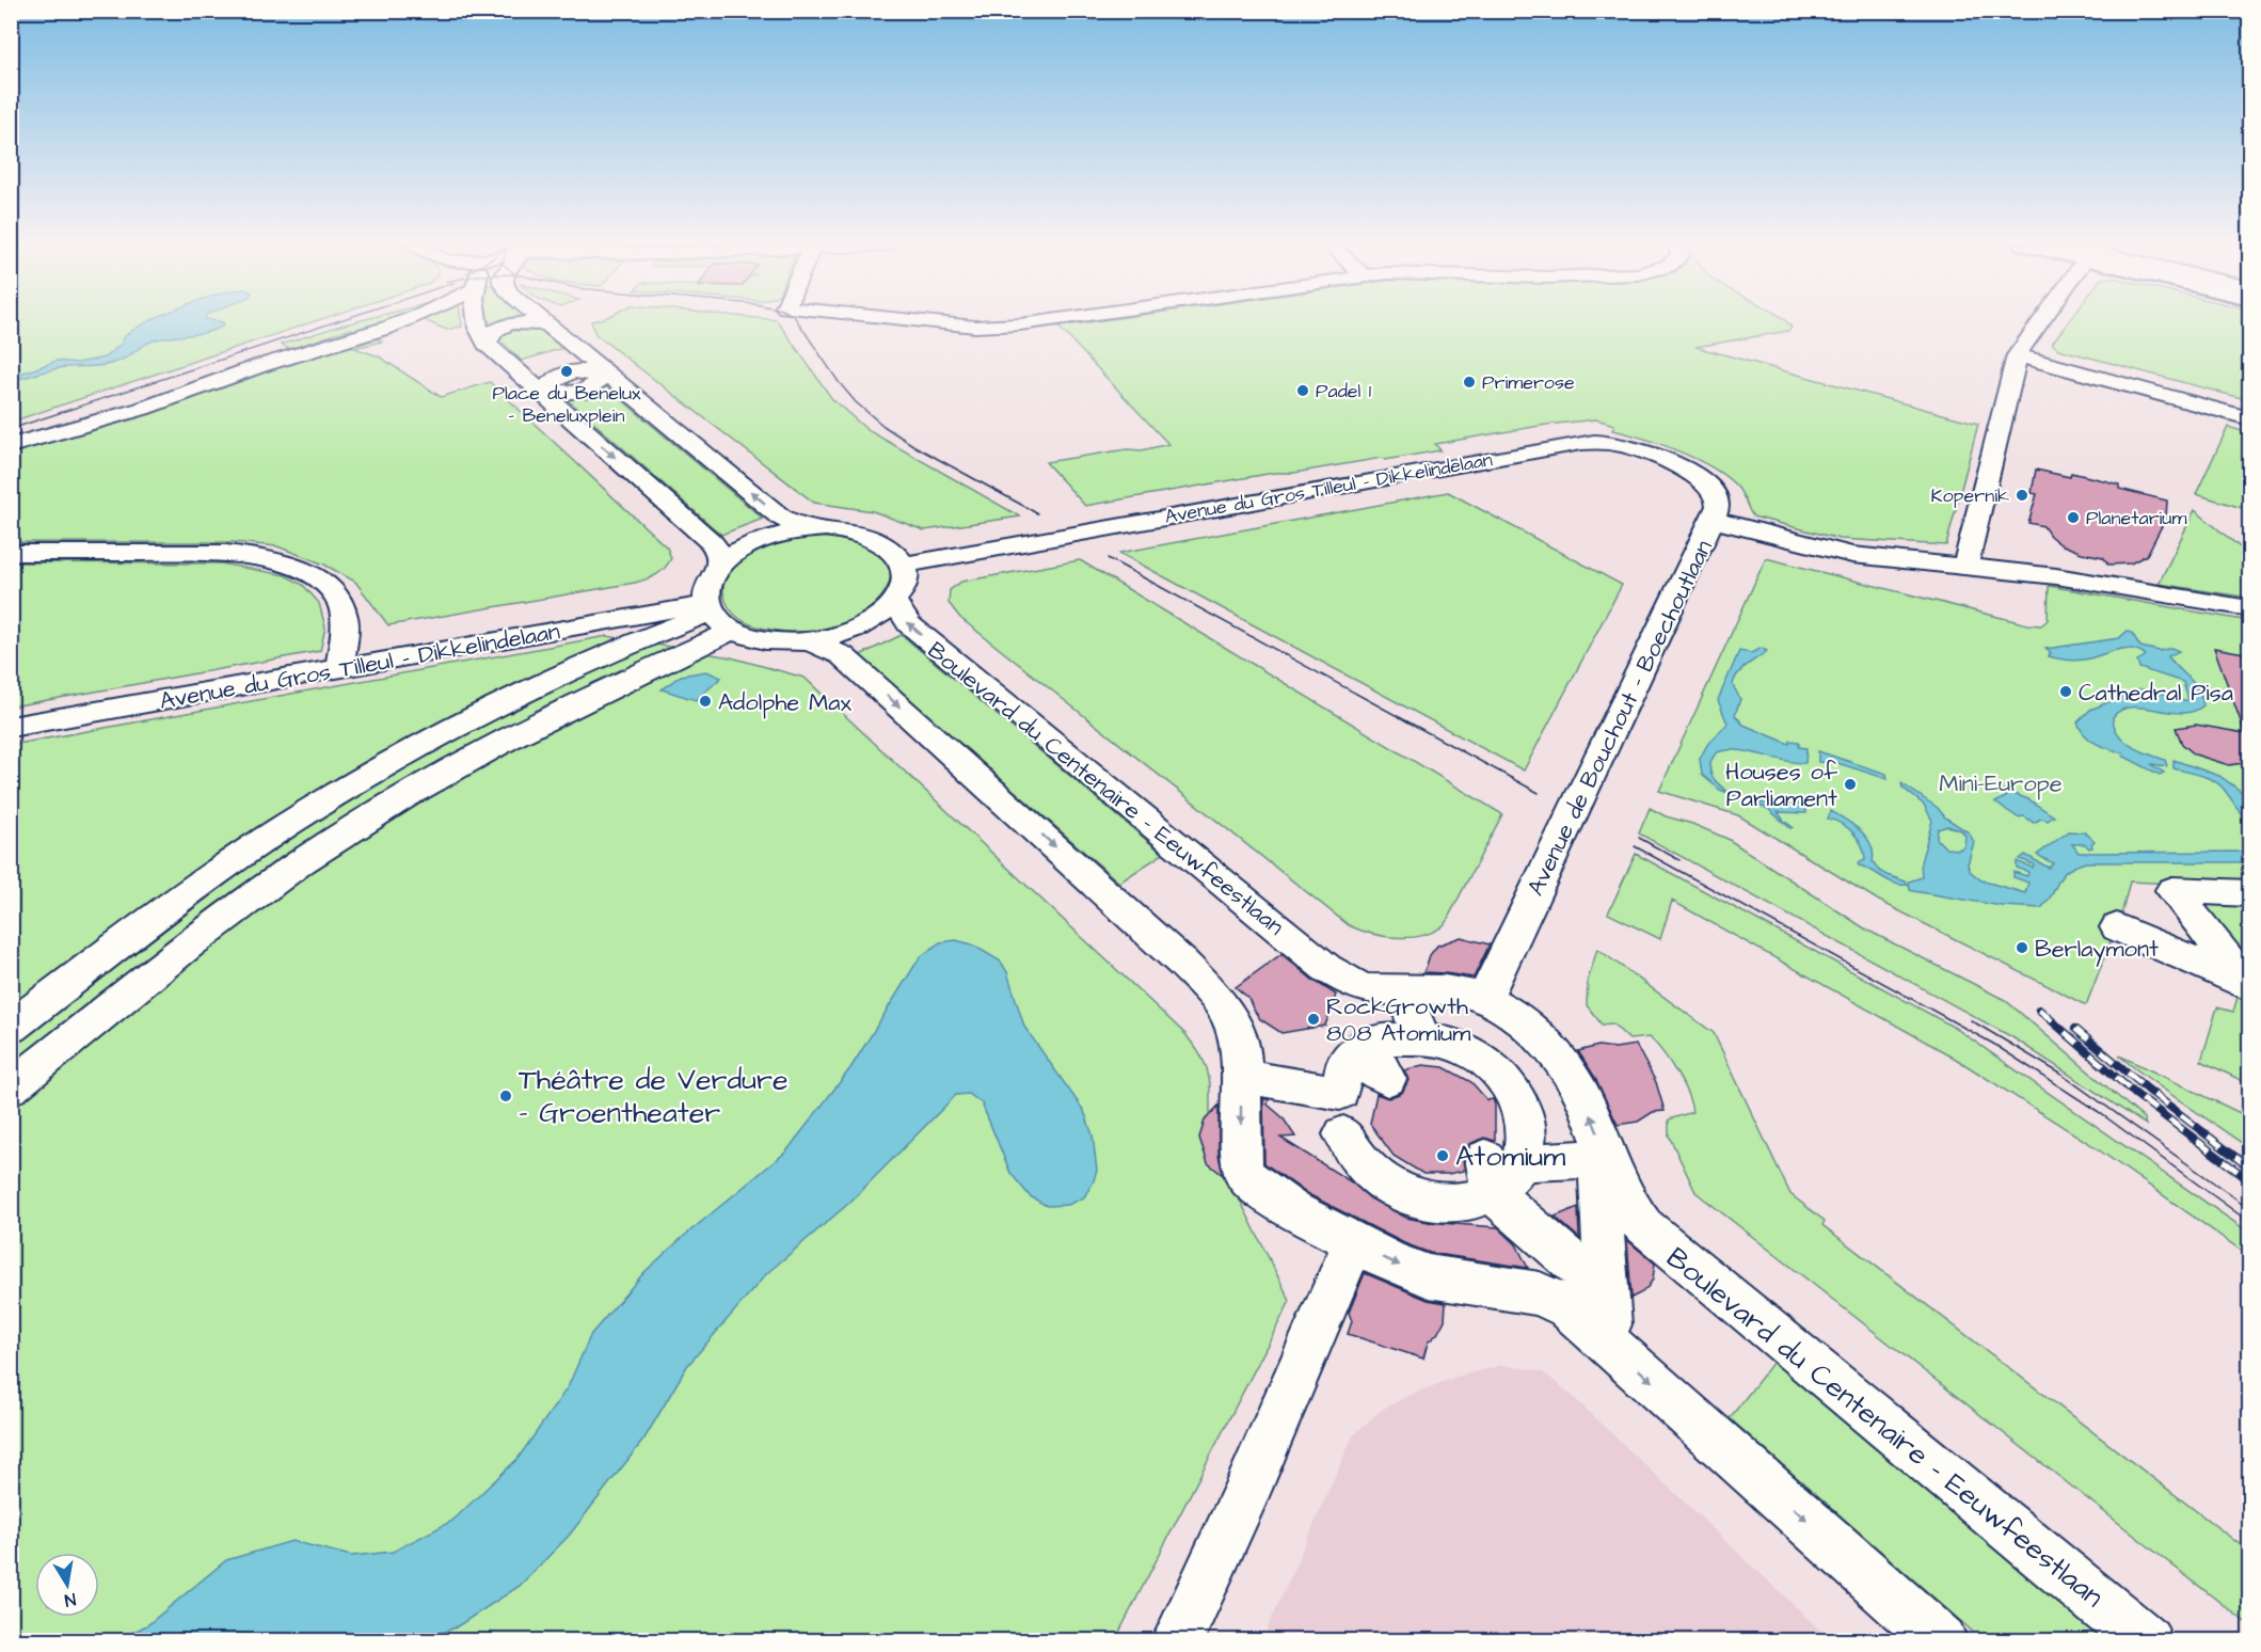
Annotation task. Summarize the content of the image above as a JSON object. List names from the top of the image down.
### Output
{
  "streets": {
    "street": ["Avenue du Gros Tilleul - Dikkelindelaan", "Avenue de Bouchout - Boechoutlaan", "Boulevard du Centenaire - Eeuwfeestlaan"]
  },
  "crossings": [
    ["Avenue du Gros Tilleul - Dikkelindelaan", "Avenue de Bouchout - Boechoutlaan"],
    ["Avenue du Gros Tilleul - Dikkelindelaan", "Boulevard du Centenaire - Eeuwfeestlaan"],
    ["Avenue de Bouchout - Boechoutlaan", "Boulevard du Centenaire - Eeuwfeestlaan"]
  ],
  "parks": ["Mini-Europe"],
  "places": [
    "Place du Benelux - Beneluxplein",
    "Primerose",
    "Padel 1",
    "Kopernik",
    "Planetarium",
    "Cathedral Pisa",
    "Adolphe Max",
    "Houses of Parliament",
    "Berlaymont",
    "RockGrowth 808 Atomium",
    "Théâtre de Verdure - Groentheater",
    "Atomium"
  ],
  "north": "bottom"
}
